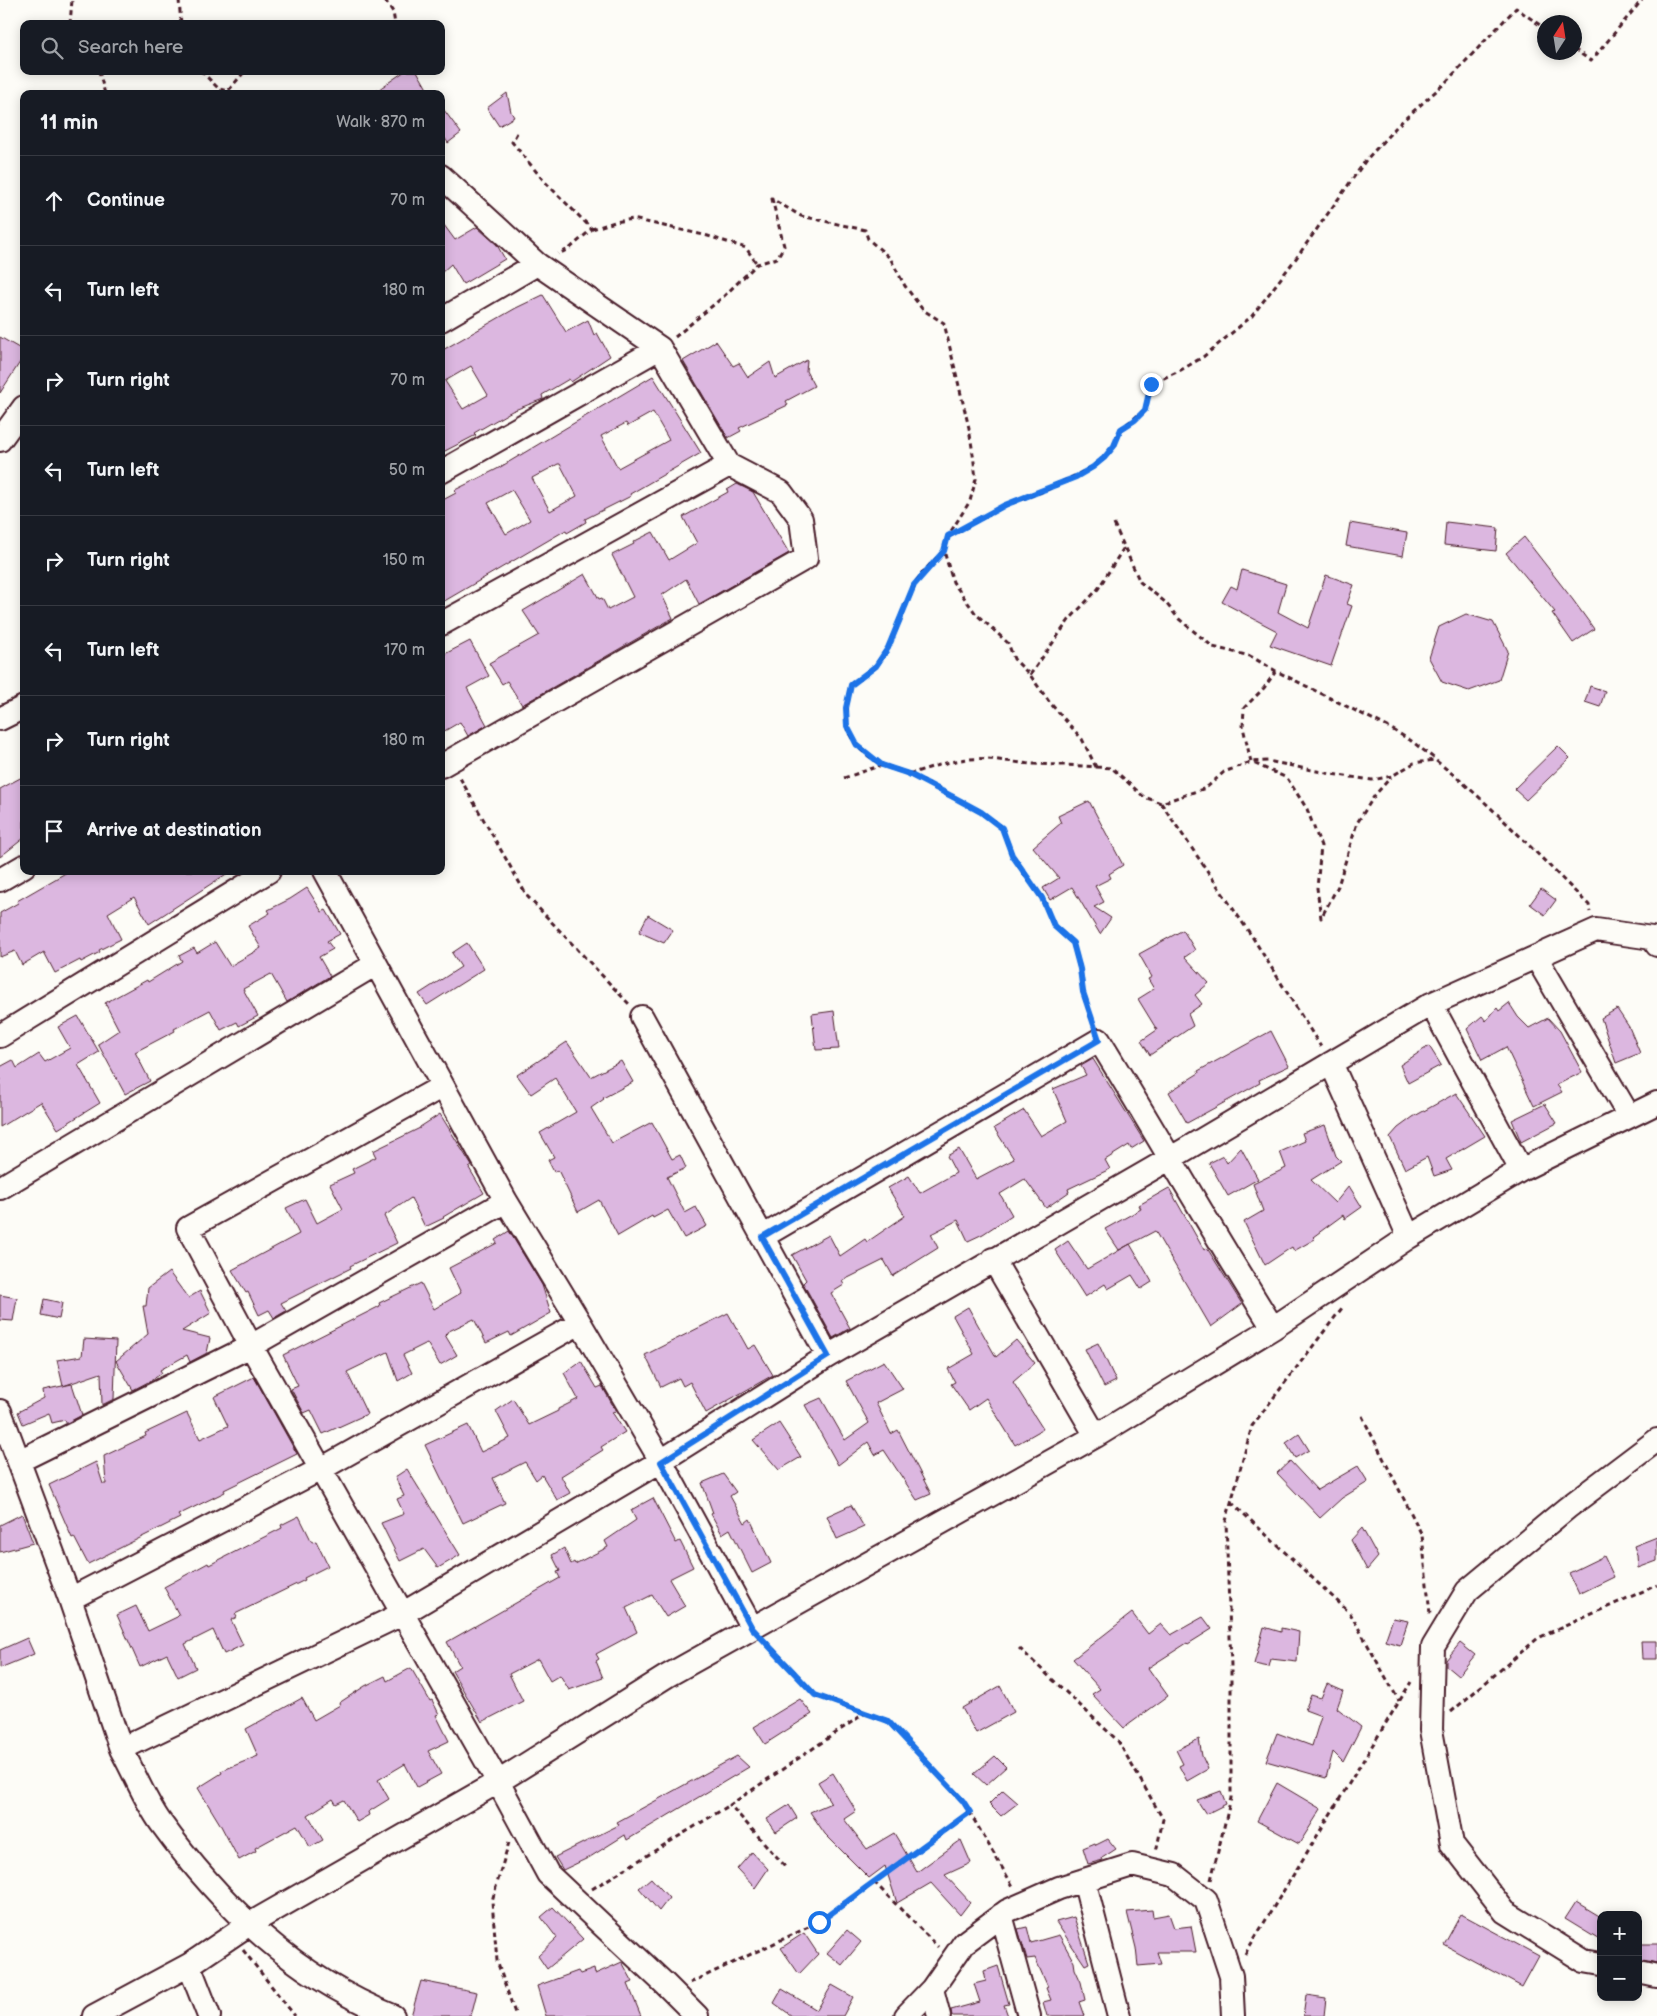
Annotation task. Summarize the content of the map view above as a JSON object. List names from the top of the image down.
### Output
{
  "north": "top",
  "page": {
    "search": "Search here",
    "heading": ["11 min", "Walk · 870 m"],
    "list": [
      ["Continue", "70 m"],
      ["Turn left", "180 m"],
      ["Turn right", "70 m"],
      ["Turn left", "50 m"],
      ["Turn right", "150 m"],
      ["Turn left", "170 m"],
      ["Turn right", "180 m"],
      "Arrive at destination"
    ],
    "map_buttons": ["+", "−"]
  }
}
